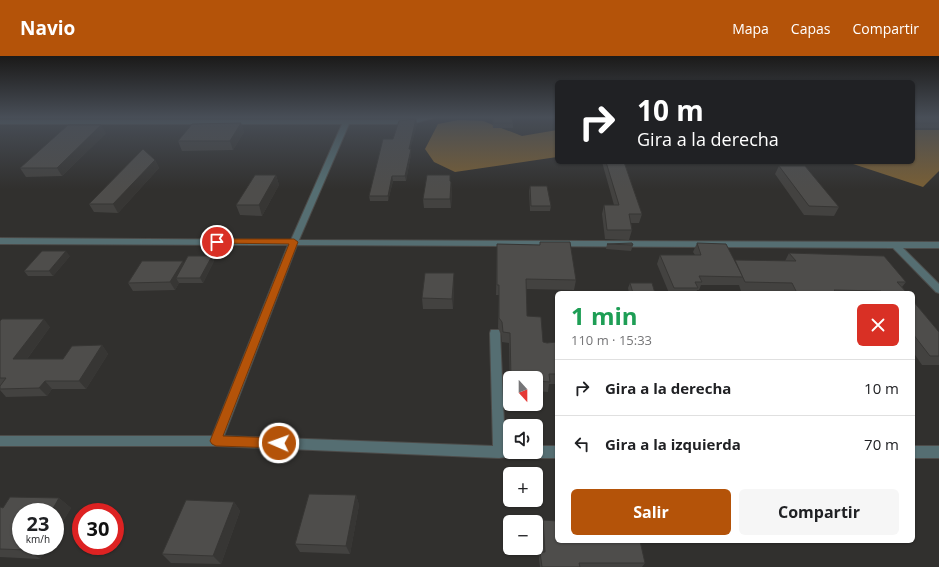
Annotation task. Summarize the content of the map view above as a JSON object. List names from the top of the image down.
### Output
{
  "north": "bottom",
  "page": {
    "header": "Navio",
    "nav": ["Mapa", "Capas", "Compartir"],
    "turn": ["10 m", "Gira a la derecha"],
    "heading": ["1 min", "110 m · 15:33"],
    "list": [
      {
        "name": "Gira a la derecha",
        "value": "10 m"
      },
      {
        "name": "Gira a la izquierda",
        "value": "70 m"
      }
    ],
    "map_buttons": ["+", "−"],
    "buttons": ["Salir", "Compartir"],
    "speed": "23 km/h",
    "limit": "30"
  }
}
